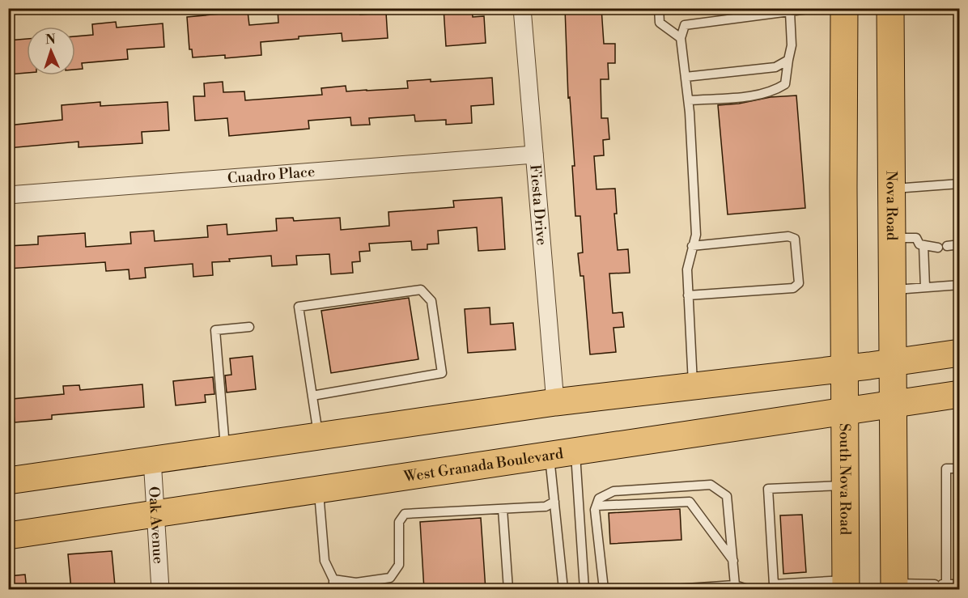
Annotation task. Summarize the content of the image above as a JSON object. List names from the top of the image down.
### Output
{
  "streets": {
    "main road": ["Nova Road", "West Granada Boulevard", "South Nova Road"],
    "street": ["Cuadro Place", "Fiesta Drive", "Oak Avenue"]
  },
  "crossings": [
    ["Cuadro Place", "Fiesta Drive"],
    ["Nova Road", "West Granada Boulevard"],
    ["West Granada Boulevard", "South Nova Road"],
    ["West Granada Boulevard", "Oak Avenue"]
  ],
  "north": "top"
}
